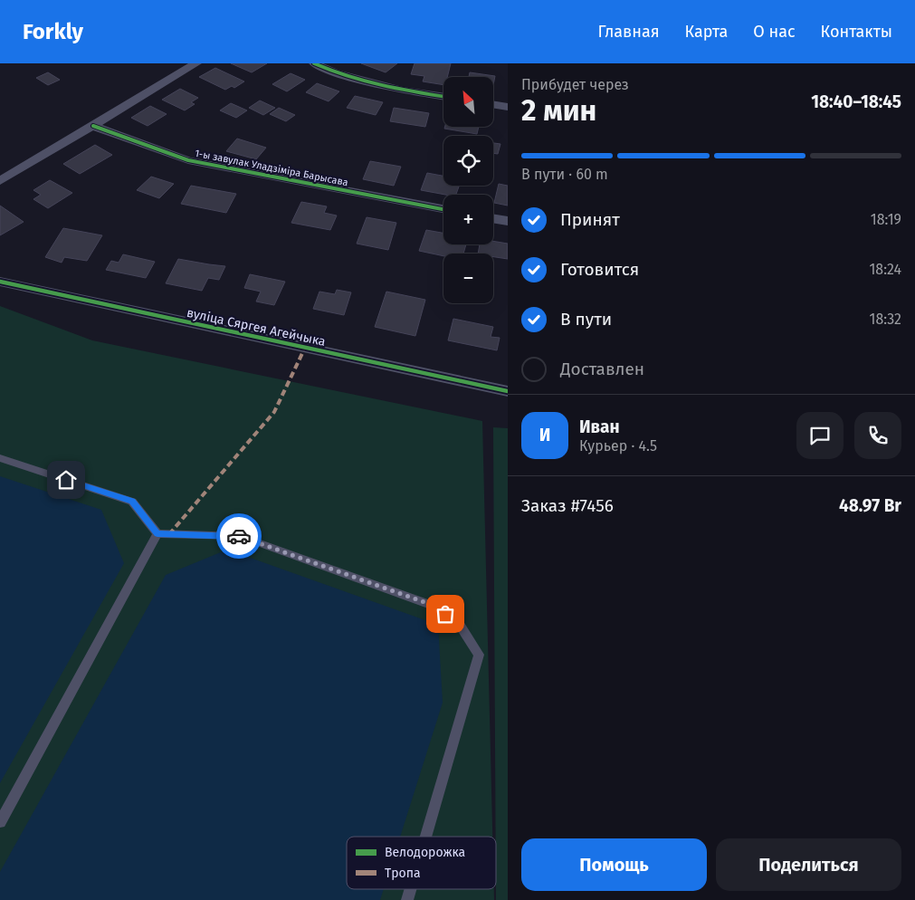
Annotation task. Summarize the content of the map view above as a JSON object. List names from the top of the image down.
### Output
{
  "streets": {
    "street": ["1-ы завулак Уладзіміра Барысава", "вуліца Сяргея Агейчыка"]
  },
  "legend": ["Велодорожка", "Тропа"],
  "north": "top left",
  "page": {
    "header": "Forkly",
    "nav": [
      "Главная",
      "Карта",
      "О нас",
      "Контакты"
    ],
    "heading": ["2 мин", "Прибудет через", "18:40–18:45"],
    "panel": [
      "Иван",
      "Курьер · 4.5",
      "Заказ #7456",
      "48.97 Br"
    ],
    "map_buttons": ["+", "−"],
    "bar": "В пути · 60 m",
    "list": [
      ["Принят", "18:19"],
      ["Готовится", "18:24"],
      ["В пути", "18:32"],
      "Доставлен"
    ],
    "round": "И",
    "buttons": ["Помощь", "Поделиться"]
  }
}
